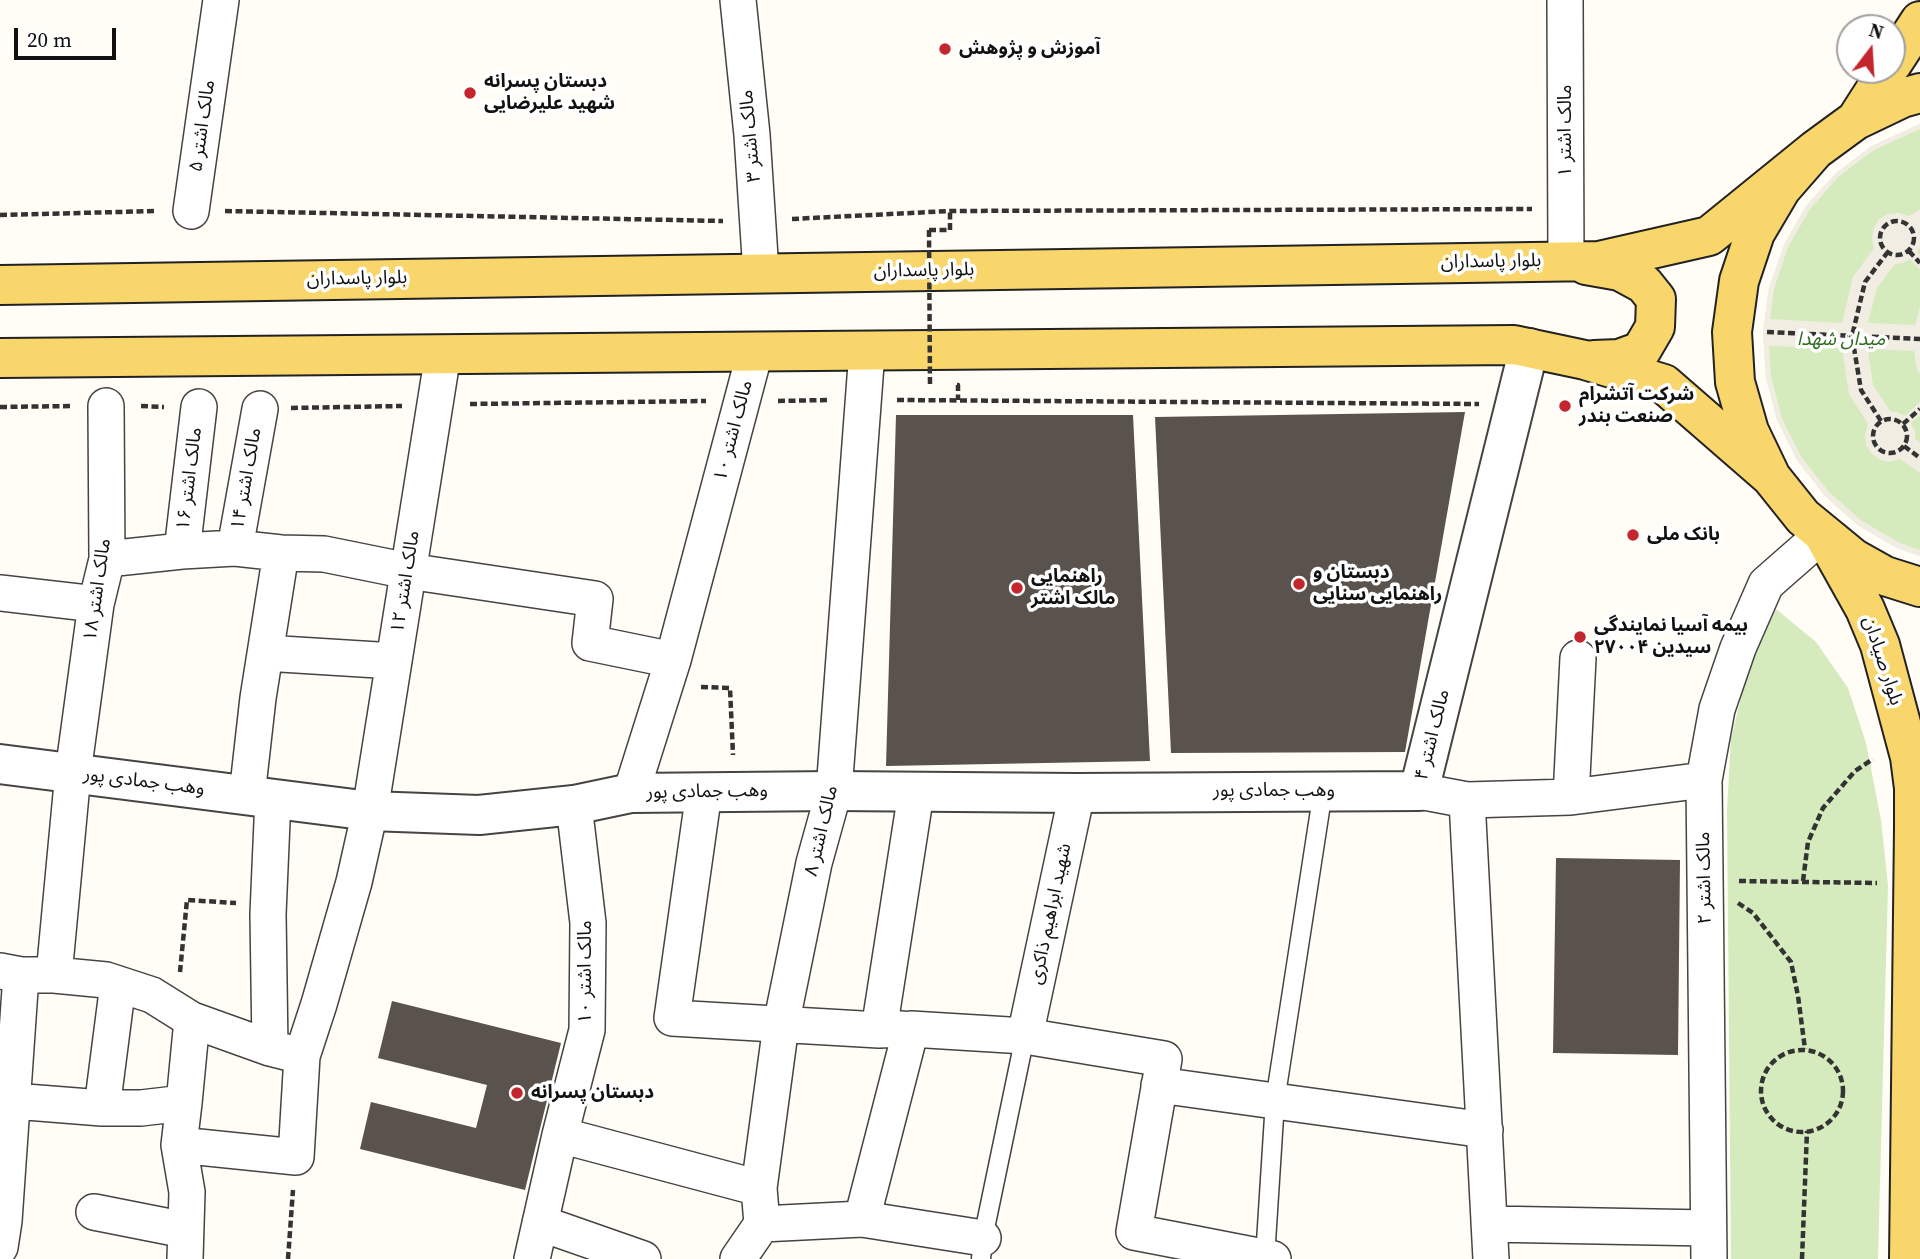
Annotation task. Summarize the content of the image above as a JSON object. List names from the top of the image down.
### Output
{
  "streets": {
    "main road": ["بلوار پاسداران", "بلوار صیادان"],
    "street": [
      "مالک اشتر ۵",
      "مالک اشتر ۱",
      "مالک اشتر ۳",
      "مالک اشتر ۱۰",
      "مالک اشتر ۱۶",
      "مالک اشتر ۱۴",
      "مالک اشتر ۱۲",
      "مالک اشتر ۱۸",
      "مالک اشتر ۴",
      "وهب جمادی پور",
      "مالک اشتر ۸",
      "مالک اشتر ۲",
      "شهید ابراهیم ذاکری"
    ]
  },
  "crossings": [
    ["مالک اشتر ۱", "بلوار پاسداران"],
    ["مالک اشتر ۳", "بلوار پاسداران"],
    ["مالک اشتر ۱۰", "وهب جمادی پور"],
    ["مالک اشتر ۱۲", "وهب جمادی پور"],
    ["مالک اشتر ۱۸", "وهب جمادی پور"],
    ["بلوار صیادان", "مالک اشتر ۲"],
    ["مالک اشتر ۴", "وهب جمادی پور"],
    ["مالک اشتر ۴", "مالک اشتر ۲"],
    ["وهب جمادی پور", "مالک اشتر ۸"],
    ["وهب جمادی پور", "شهید ابراهیم ذاکری"]
  ],
  "parks": ["میدان شهدا"],
  "places": [
    "آموزش و پژوهش",
    "دبستان پسرانه شهید علیرضایی",
    "شرکت آتشرام صنعت بندر",
    "بانک ملی",
    "دبستان و راهنمایی سنایی",
    "راهنمایی مالک اشتر",
    "بیمه آسیا نمایندگی سیدین ۲۷۰۰۴",
    "دبستان پسرانه"
  ],
  "scale_bar": "20 m",
  "north": "top"
}
